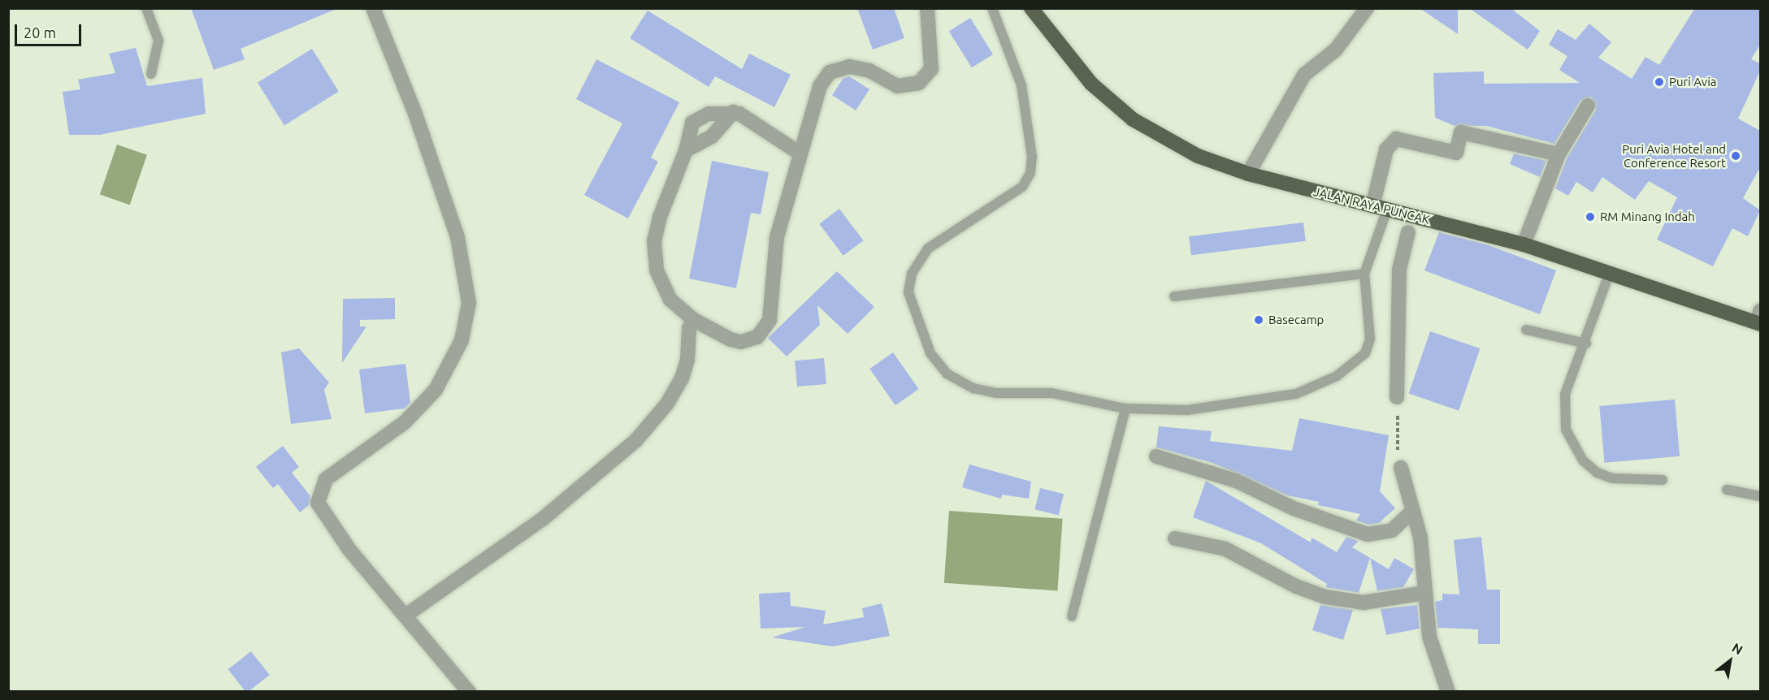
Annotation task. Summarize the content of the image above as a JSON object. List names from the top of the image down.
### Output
{
  "streets": {
    "highway": ["JALAN RAYA PUNCAK"]
  },
  "places": [
    "Puri Avia",
    "Puri Avia Hotel and Conference Resort",
    "RM Minang Indah",
    "Basecamp"
  ],
  "scale_bar": "20 m",
  "north": "top right"
}
